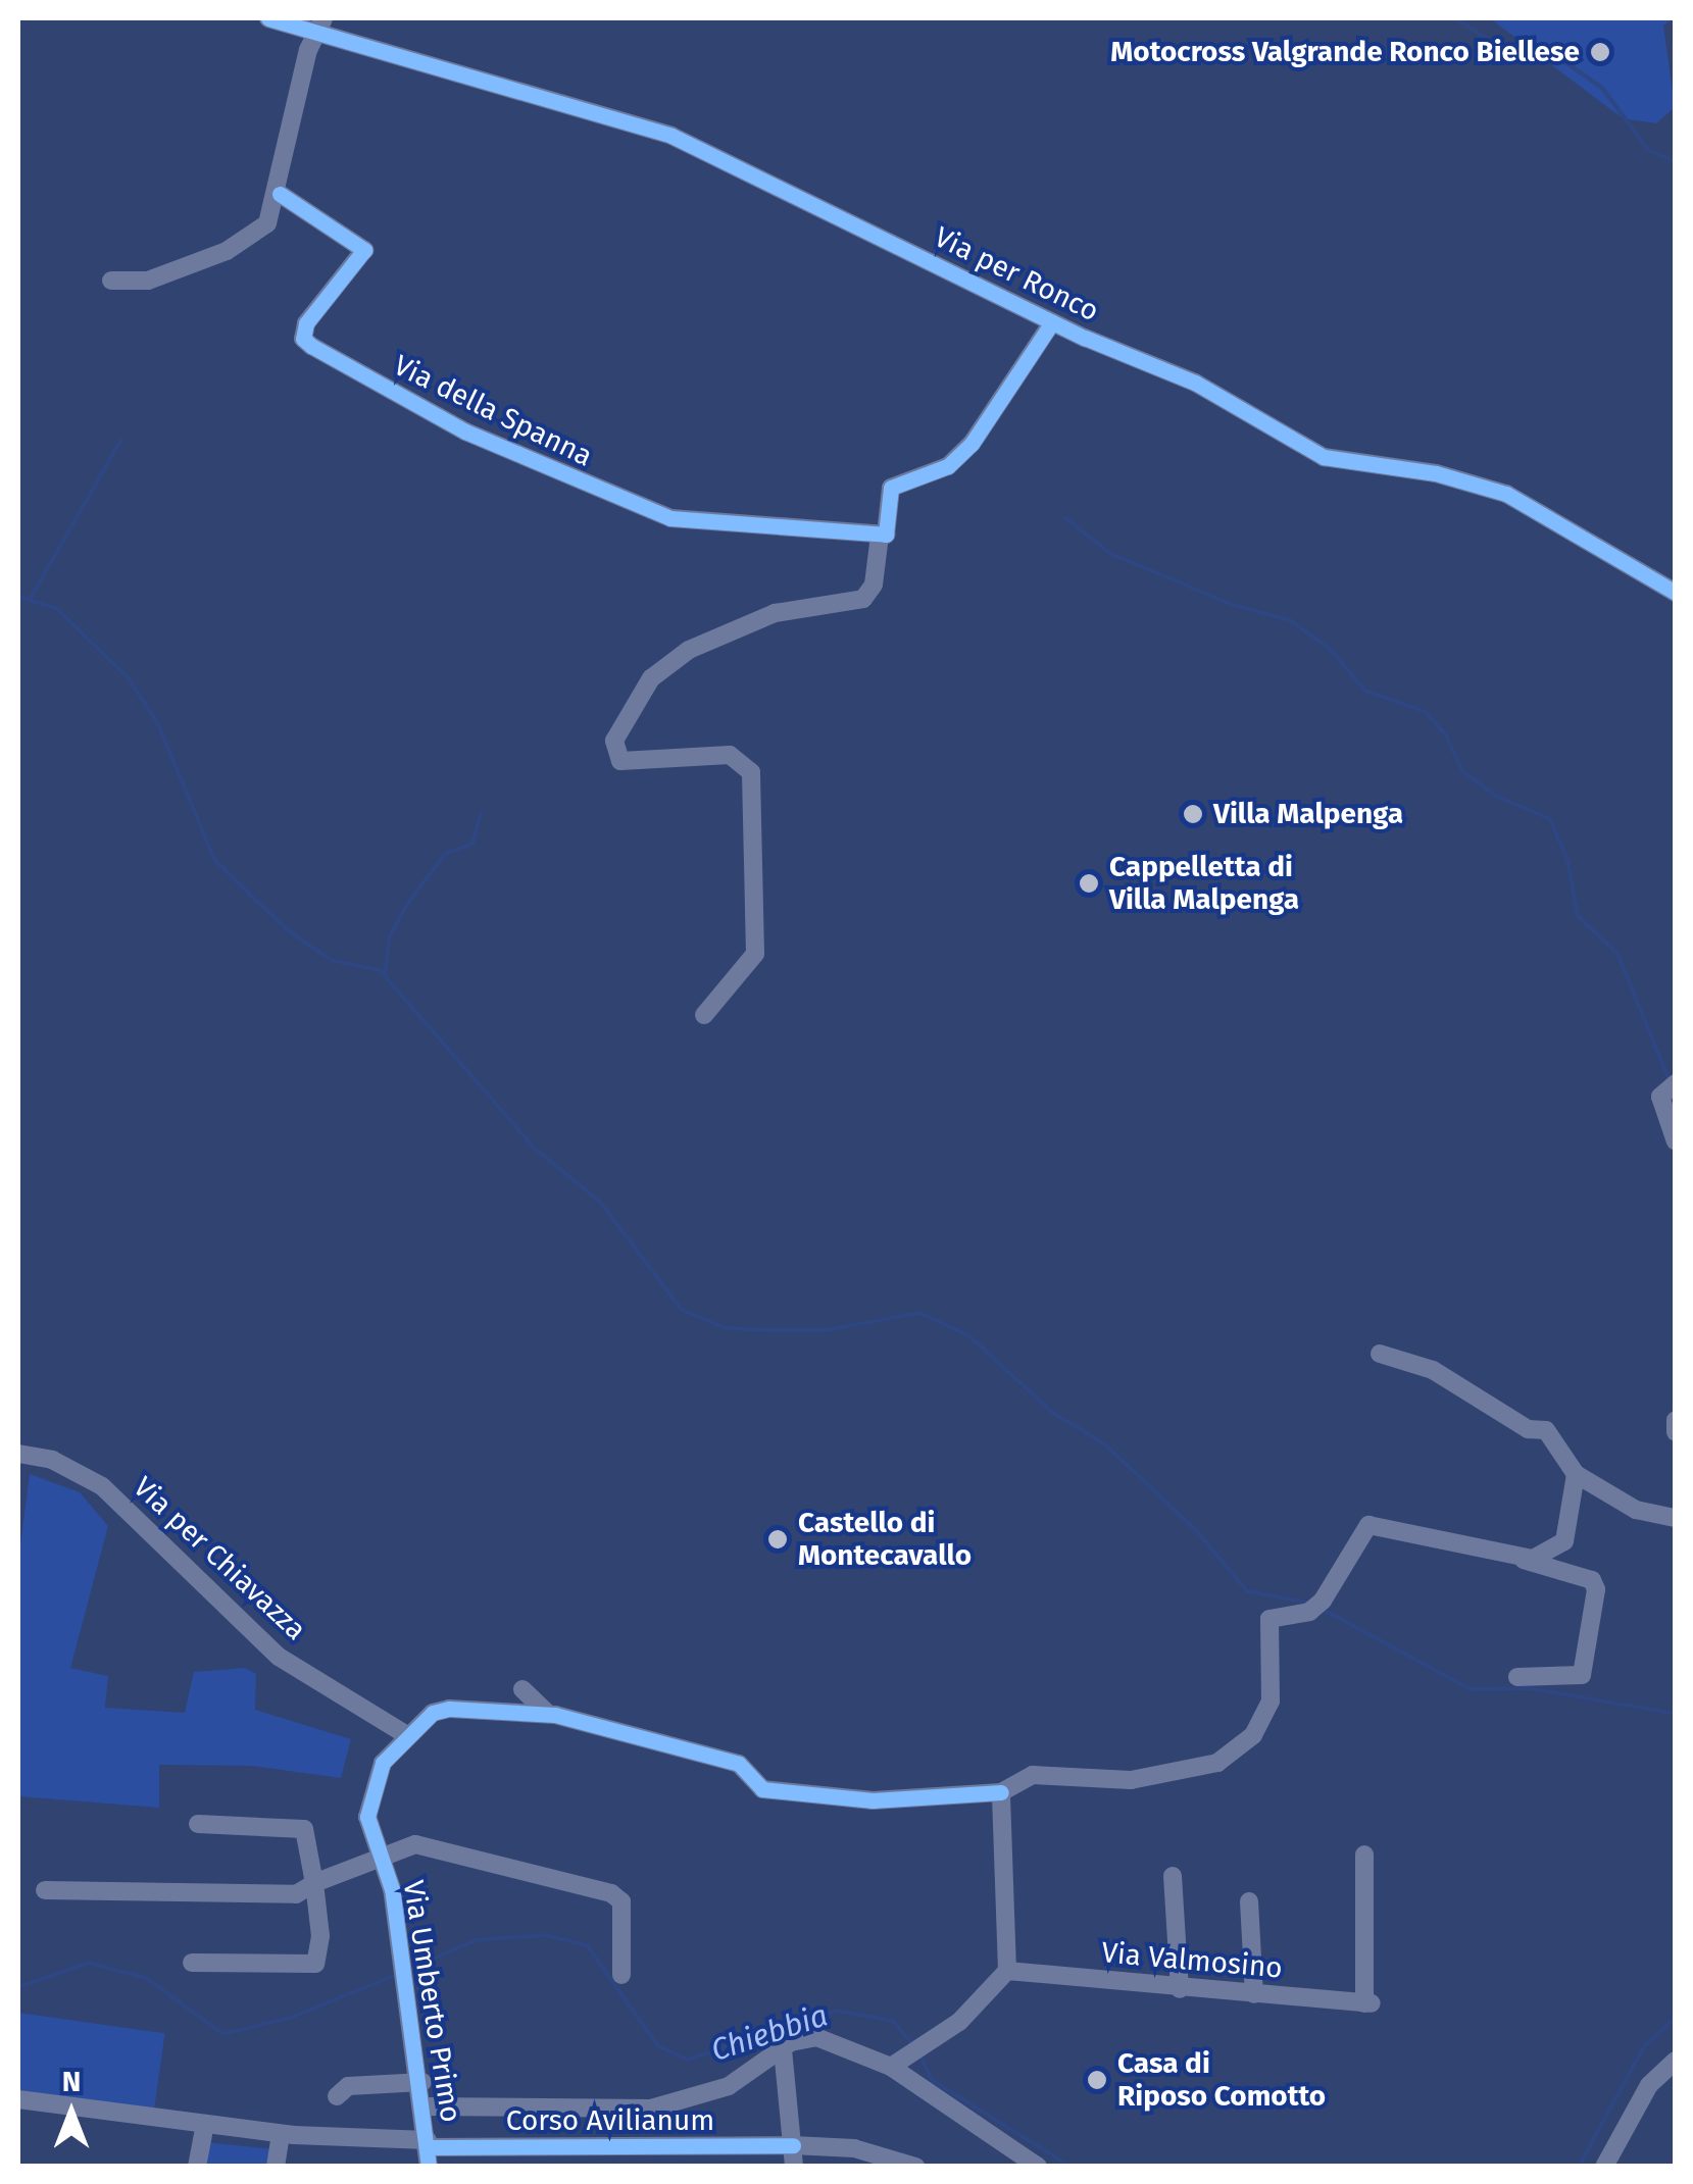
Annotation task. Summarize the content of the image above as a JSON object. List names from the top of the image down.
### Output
{
  "streets": {
    "street": [
      "Via per Ronco",
      "Via della Spanna",
      "Via per Chiavazza",
      "Via Valmosino",
      "Via Umberto Primo",
      "Corso Avilianum"
    ]
  },
  "crossings": [
    ["Via per Chiavazza", "Via Umberto Primo"],
    ["Via Umberto Primo", "Corso Avilianum"]
  ],
  "water": ["Chiebbia"],
  "places": [
    "Motocross Valgrande Ronco Biellese",
    "Villa Malpenga",
    "Cappelletta di Villa Malpenga",
    "Castello di Montecavallo",
    "Casa di Riposo Comotto"
  ],
  "north": "top"
}
